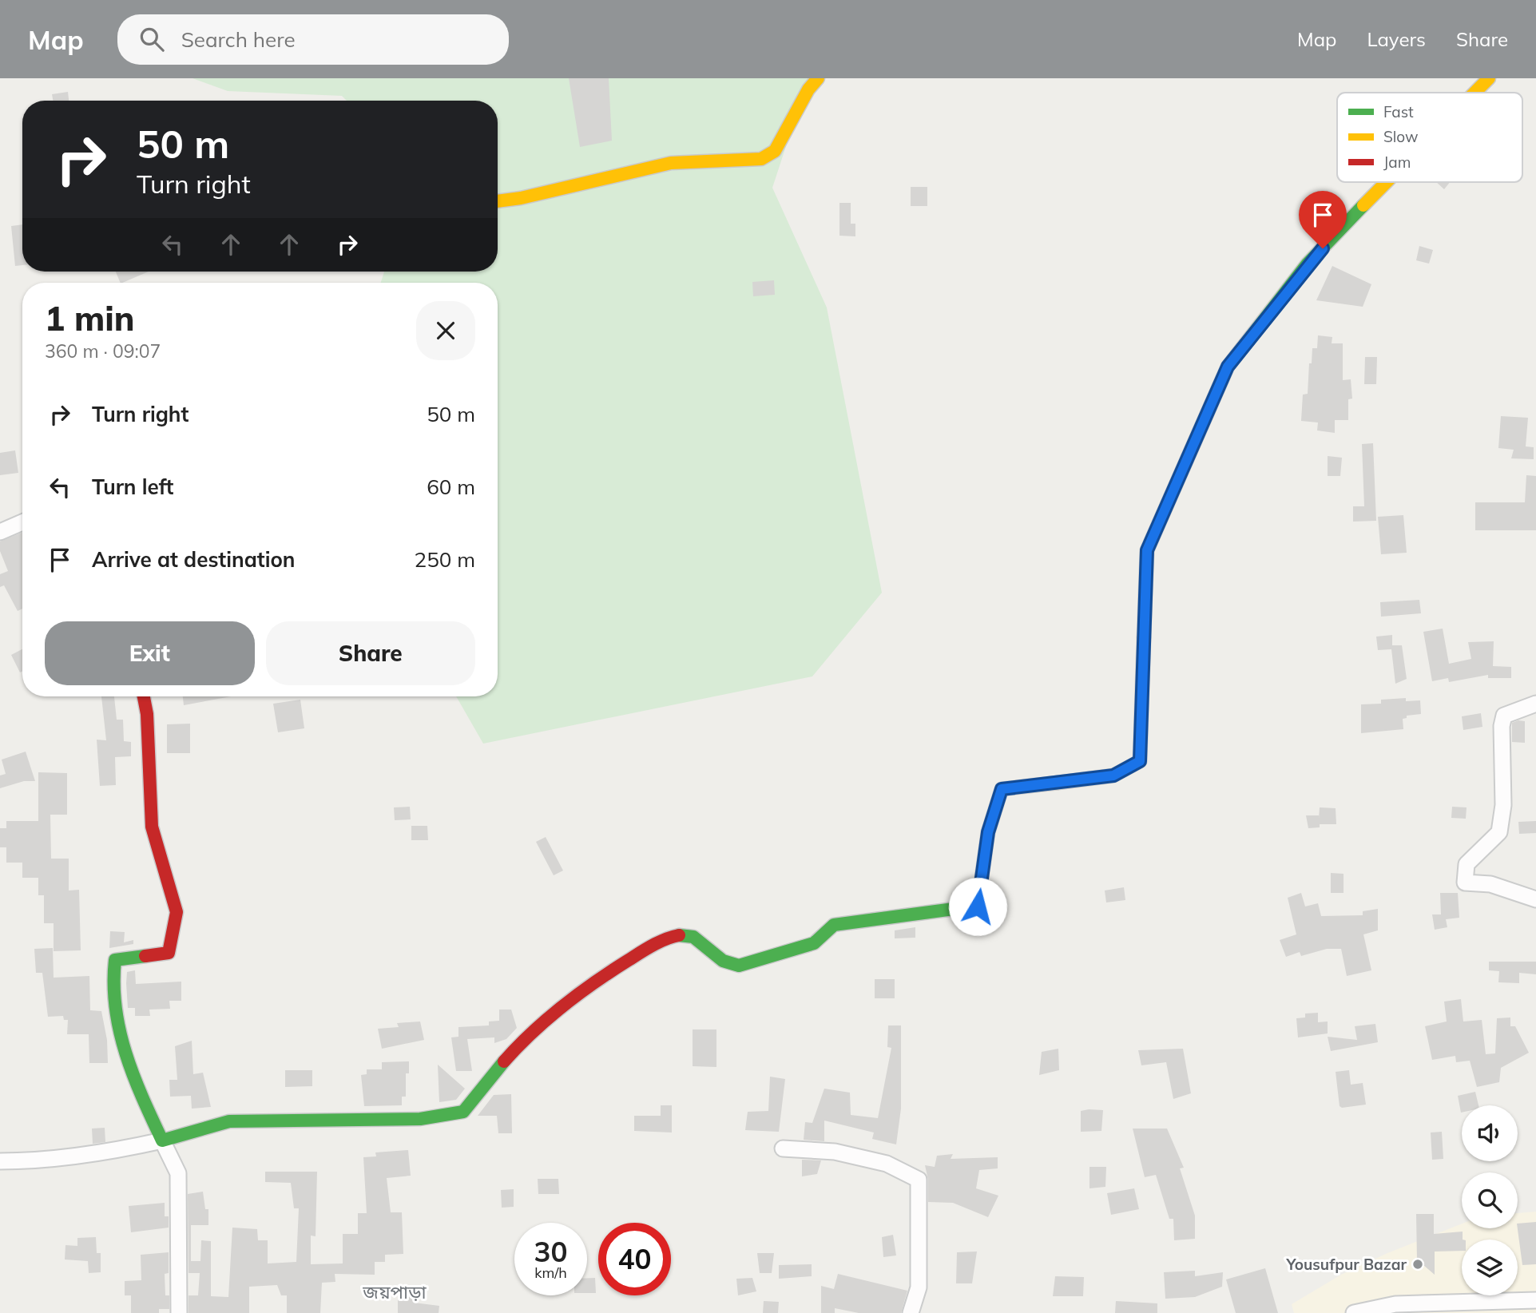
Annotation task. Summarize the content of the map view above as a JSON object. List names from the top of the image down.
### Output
{
  "districts": ["জয়পাড়া"],
  "places": ["Yousufpur Bazar"],
  "legend": ["Fast", "Slow", "Jam"],
  "page": {
    "header": "Map",
    "search": "Search here",
    "nav": ["Map", "Layers", "Share"],
    "turn": ["50 m", "Turn right"],
    "heading": ["1 min", "360 m · 09:07"],
    "list": [
      {
        "name": "Turn right",
        "value": "50 m"
      },
      {
        "name": "Turn left",
        "value": "60 m"
      },
      {
        "name": "Arrive at destination",
        "value": "250 m"
      }
    ],
    "buttons": ["Exit", "Share"],
    "speed": "30 km/h",
    "limit": "40"
  }
}
